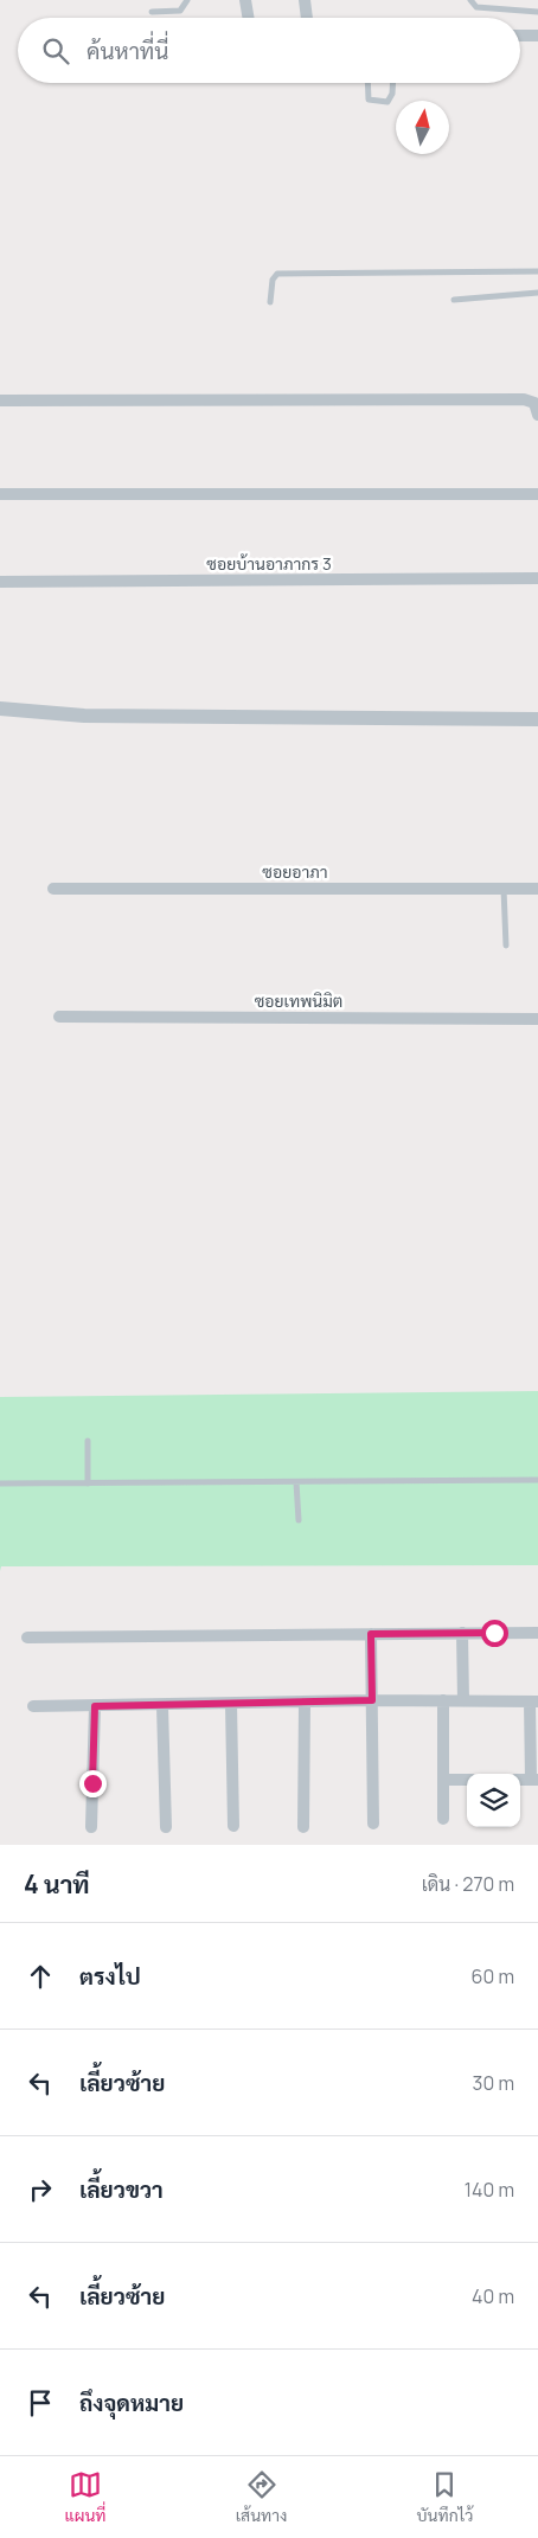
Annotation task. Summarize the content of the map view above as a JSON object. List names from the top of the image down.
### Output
{
  "streets": {
    "street": ["ซอยบ้านอาภากร 3", "ซอยอาภา", "ซอยเทพนิมิต"]
  },
  "north": "top",
  "page": {
    "search": "ค้นหาที่นี่",
    "heading": ["4 นาที", "เดิน · 270 m"],
    "list": [
      ["ตรงไป", "60 m"],
      ["เลี้ยวซ้าย", "30 m"],
      ["เลี้ยวขวา", "140 m"],
      ["เลี้ยวซ้าย", "40 m"],
      "ถึงจุดหมาย"
    ],
    "nav": ["แผนที่", "เส้นทาง", "บันทึกไว้"]
  }
}
